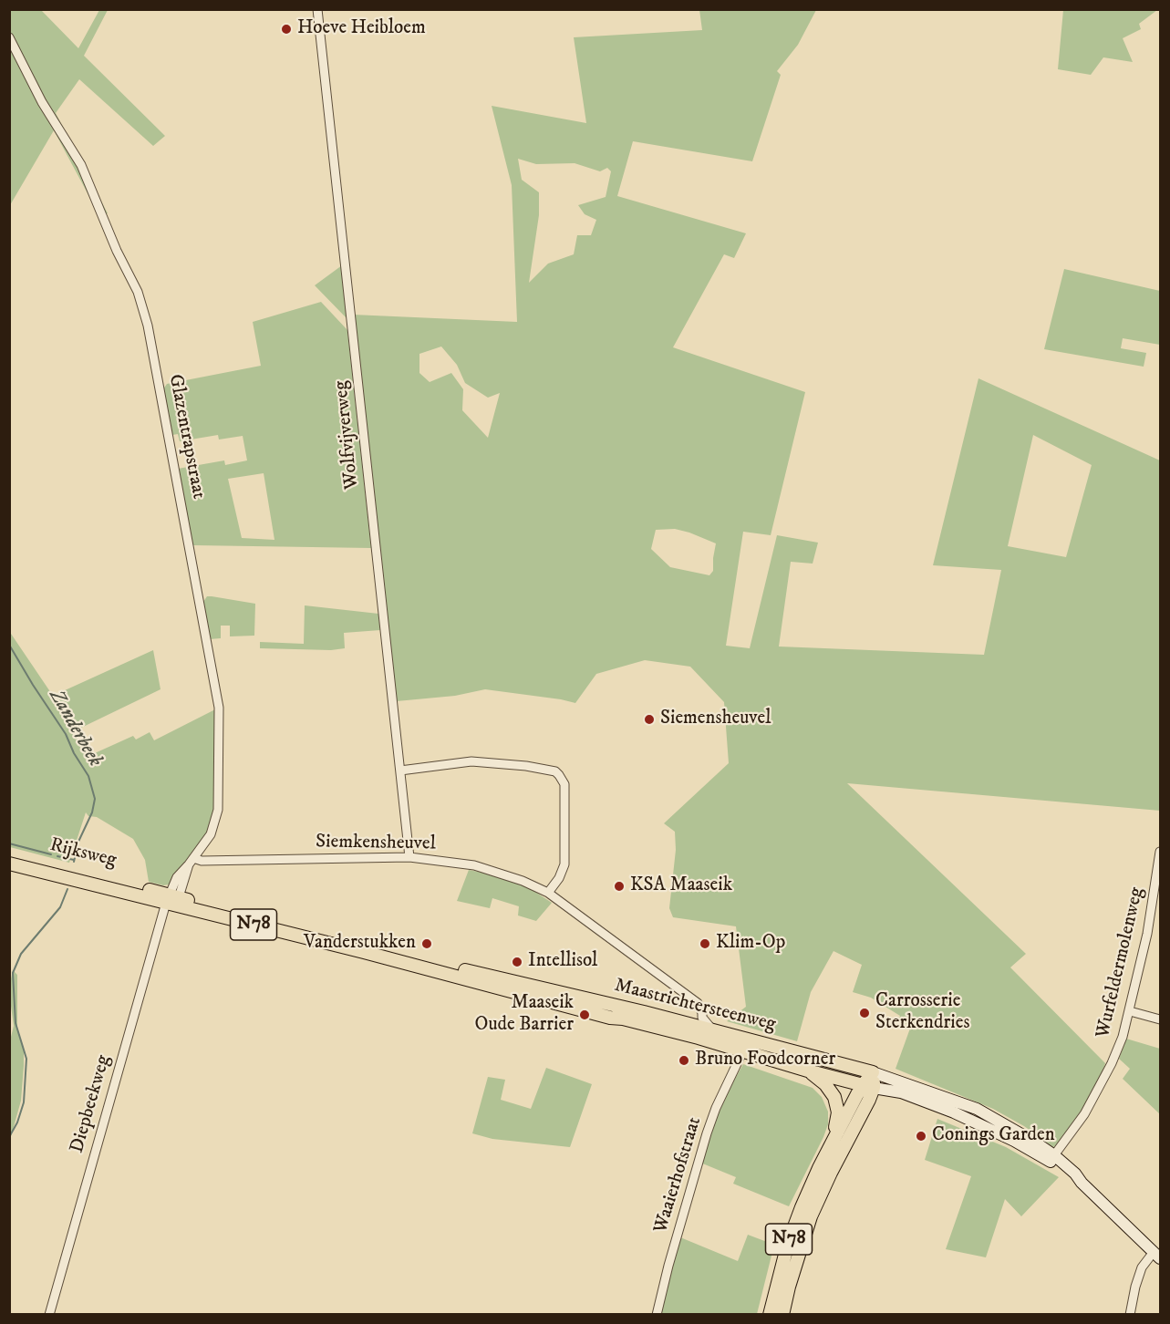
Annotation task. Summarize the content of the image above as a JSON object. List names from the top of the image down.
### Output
{
  "streets": {
    "main road": ["Rijksweg", "N78", "Maastrichtersteenweg"],
    "street": [
      "Wolfvijverweg",
      "Glazentrapstraat",
      "Siemkensheuvel",
      "Wurfeldermolenweg",
      "Diepbeekweg",
      "Waaierhofstraat"
    ]
  },
  "crossings": [
    ["Wolfvijverweg", "Siemkensheuvel"],
    ["Glazentrapstraat", "Siemkensheuvel"],
    ["Glazentrapstraat", "Maastrichtersteenweg"],
    ["Glazentrapstraat", "Diepbeekweg"],
    ["Siemkensheuvel", "Maastrichtersteenweg"],
    ["Rijksweg", "Maastrichtersteenweg"],
    ["N78", "Maastrichtersteenweg"],
    ["Wurfeldermolenweg", "Maastrichtersteenweg"],
    ["Maastrichtersteenweg", "Diepbeekweg"],
    ["Maastrichtersteenweg", "Waaierhofstraat"]
  ],
  "water": ["Zanderbeek"],
  "places": [
    "Hoeve Heibloem",
    "Siemensheuvel",
    "KSA Maaseik",
    "Vanderstukken",
    "Klim-Op",
    "Intellisol",
    "Carrosserie Sterkendries",
    "Maaseik Oude Barrier",
    "Bruno Foodcorner",
    "Conings Garden"
  ]
}
